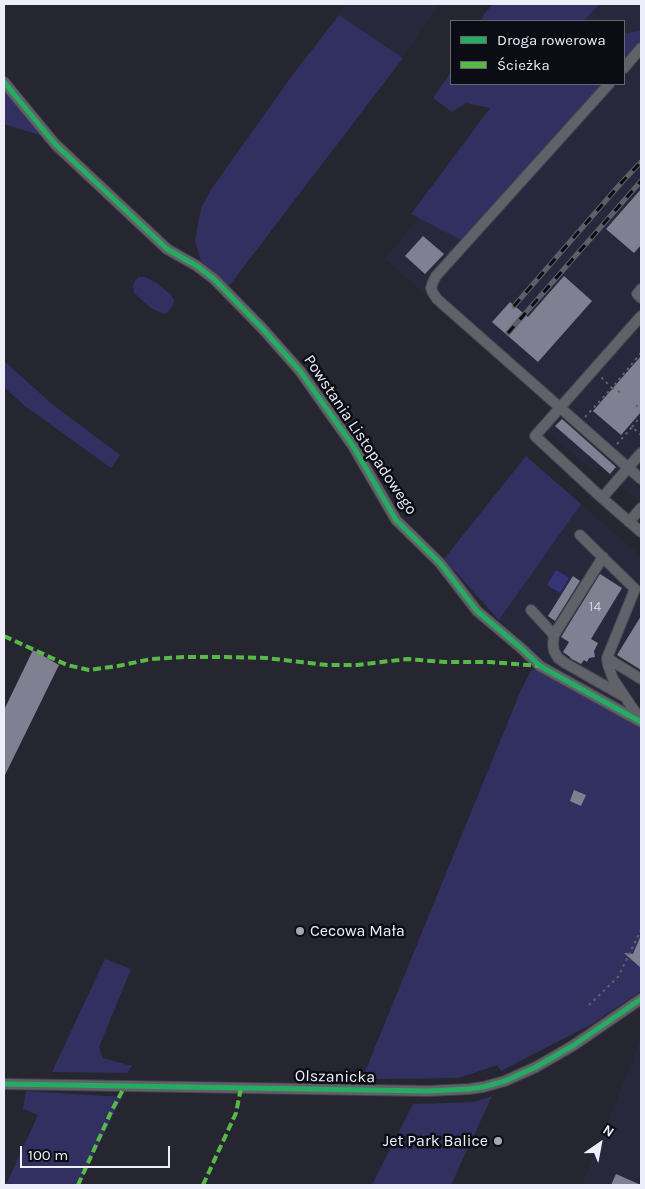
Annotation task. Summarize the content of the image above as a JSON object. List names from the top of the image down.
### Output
{
  "streets": {
    "street": ["Powstania Listopadowego", "Olszanicka"]
  },
  "places": ["Cecowa Mała", "Jet Park Balice"],
  "house_numbers": ["14"],
  "legend": ["Droga rowerowa", "Ścieżka"],
  "scale_bar": "100 m",
  "north": "top right"
}
